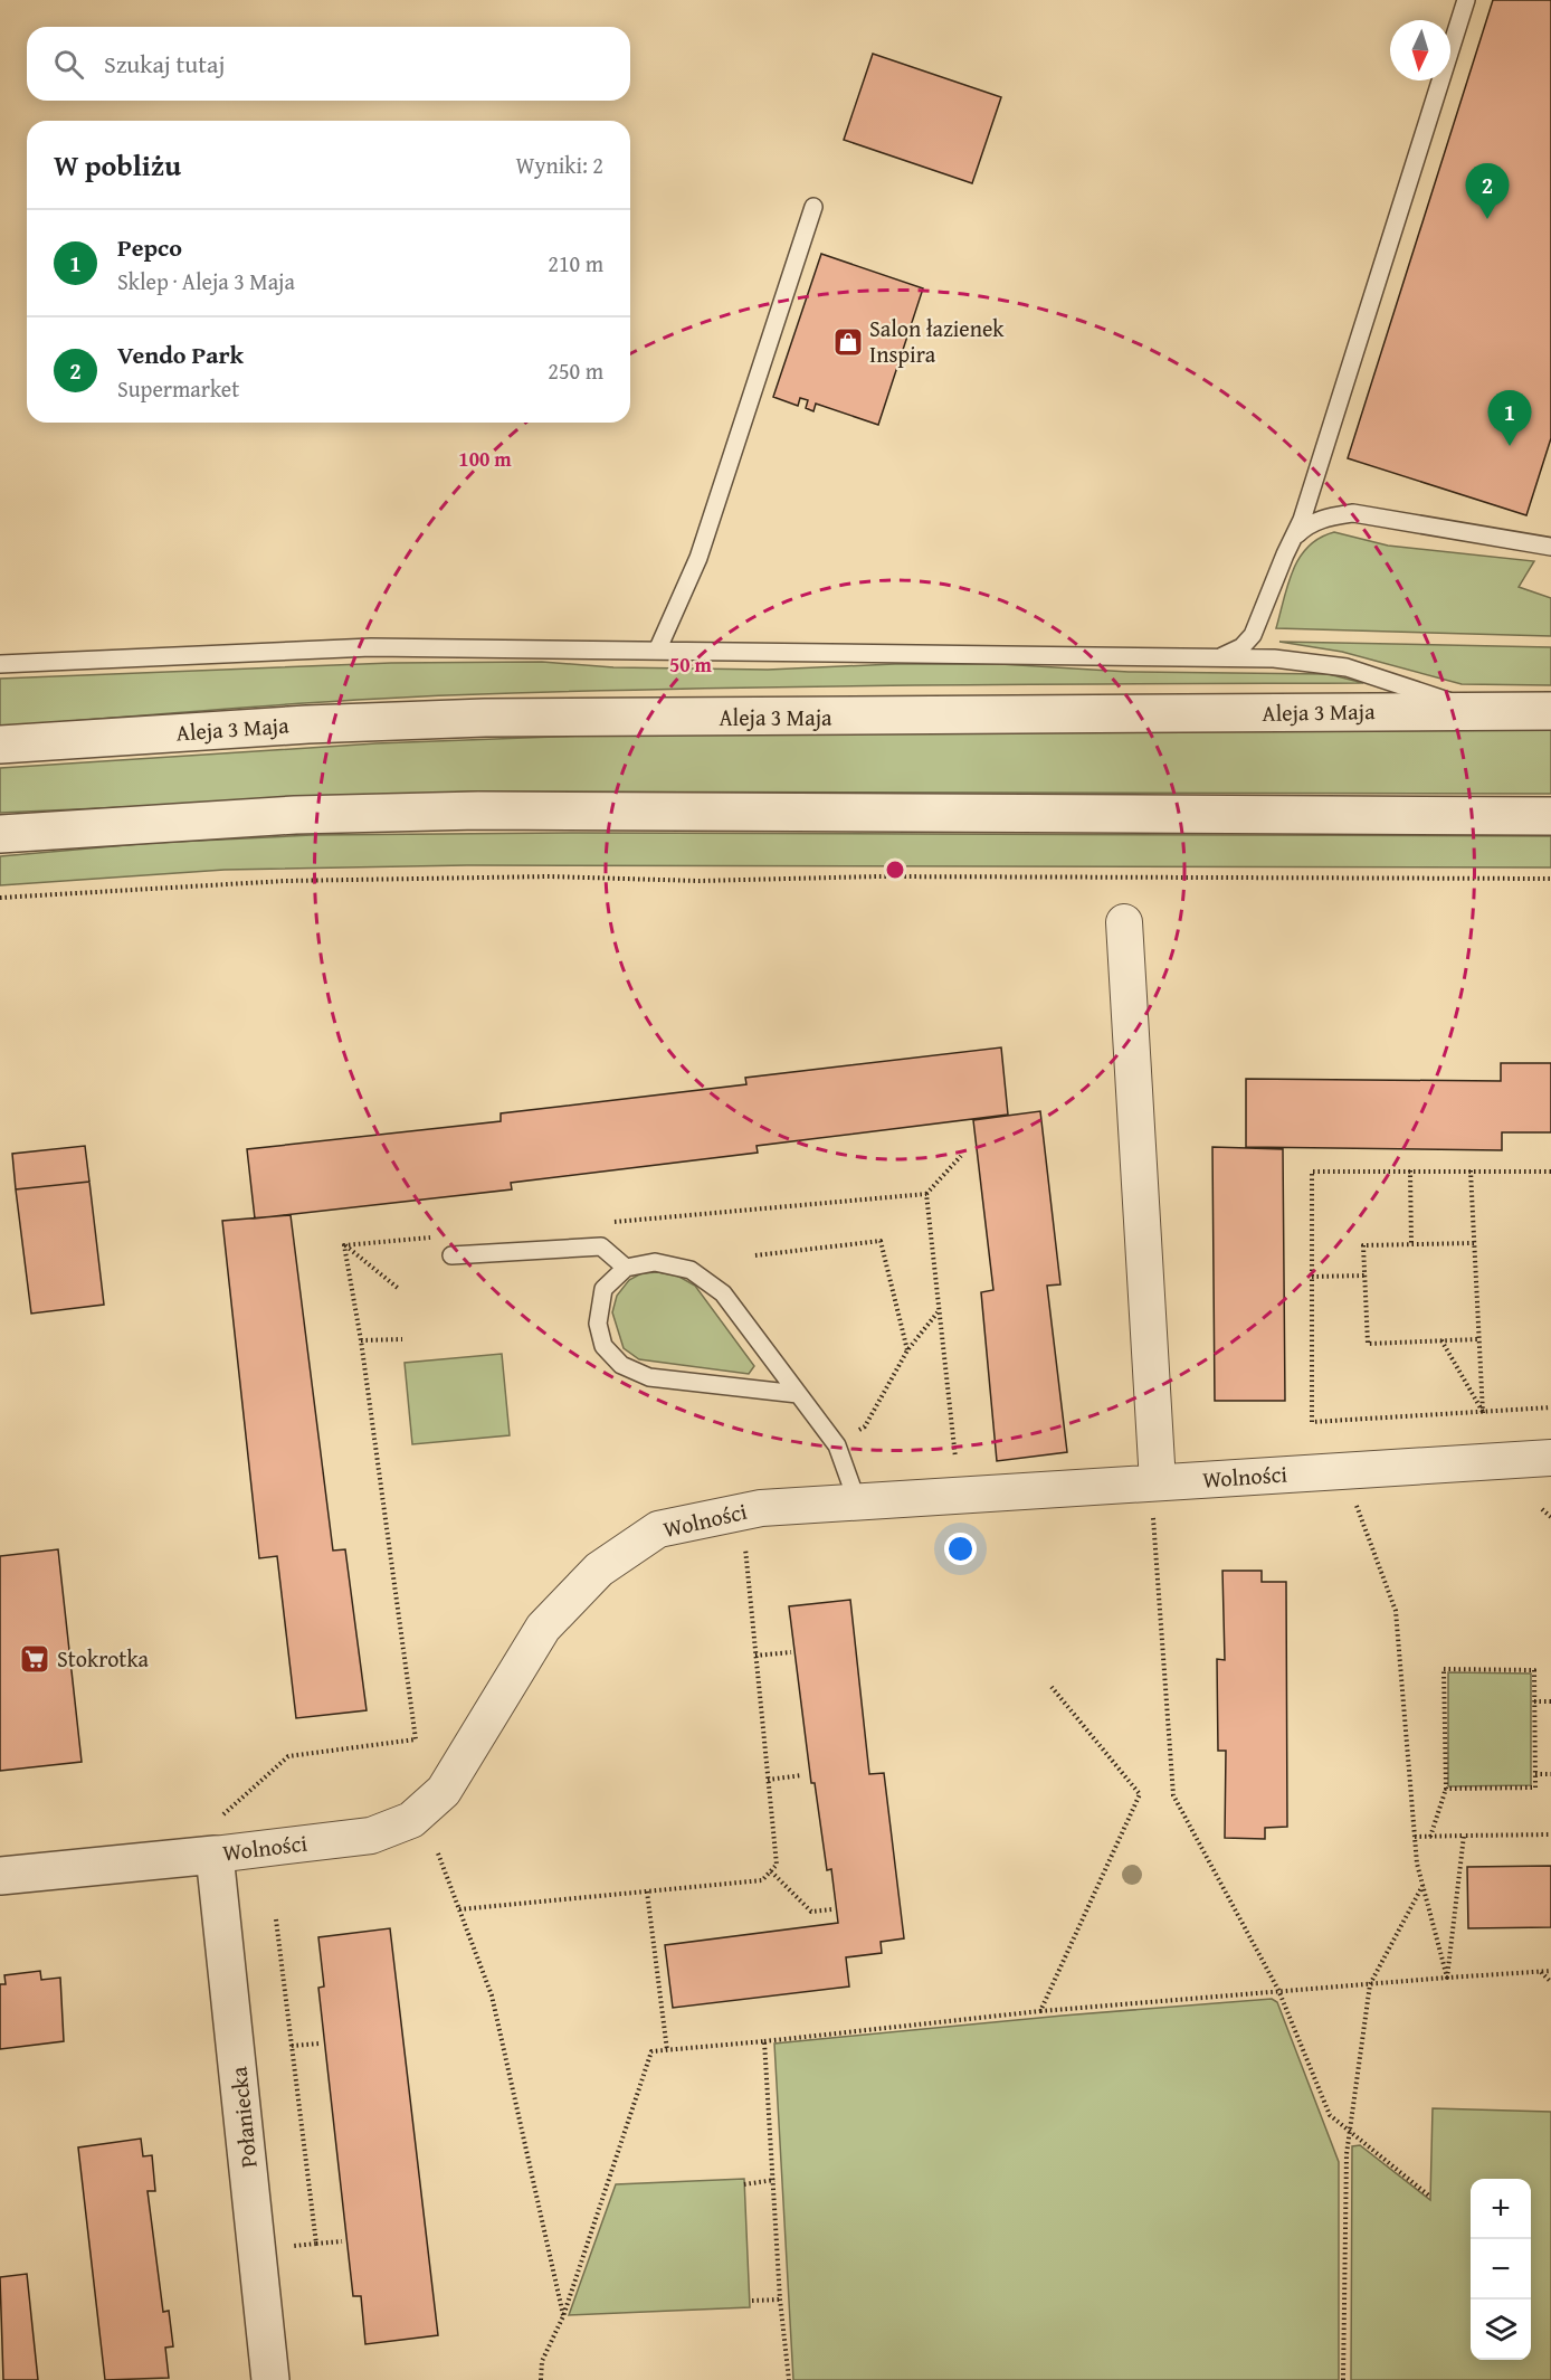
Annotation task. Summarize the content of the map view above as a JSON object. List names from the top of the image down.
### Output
{
  "streets": {
    "street": ["Aleja 3 Maja", "Wolności", "Połaniecka"]
  },
  "crossings": [
    ["Wolności", "Połaniecka"]
  ],
  "places": {
    "shop": ["Salon łazienek Inspira"],
    "supermarket": ["Stokrotka"]
  },
  "north": "bottom",
  "page": {
    "search": "Szukaj tutaj",
    "heading": ["W pobliżu", "Wyniki: 2"],
    "pins": ["2", "1"],
    "list": [
      {
        "mark": "1",
        "name": "Pepco",
        "note": "Sklep · Aleja 3 Maja",
        "value": "210 m"
      },
      {
        "mark": "2",
        "name": "Vendo Park",
        "note": "Supermarket",
        "value": "250 m"
      }
    ],
    "map_buttons": ["+", "−"]
  },
  "rings": ["100 m", "50 m"]
}
